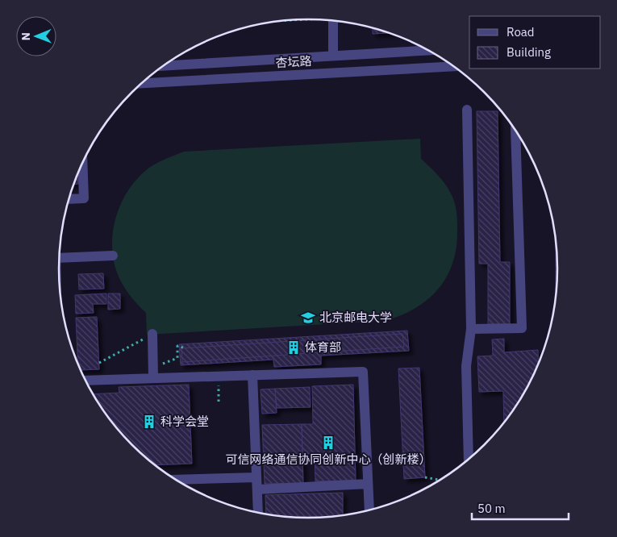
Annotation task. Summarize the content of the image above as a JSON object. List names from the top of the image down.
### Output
{
  "streets": {
    "street": ["杏坛路"]
  },
  "places": {
    "school or university": ["北京邮电大学"],
    "building": ["体育部", "科学会堂", "可信网络通信协同创新中心（创新楼）"]
  },
  "legend": ["Road", "Building"],
  "scale_bar": "50 m",
  "north": "left"
}
